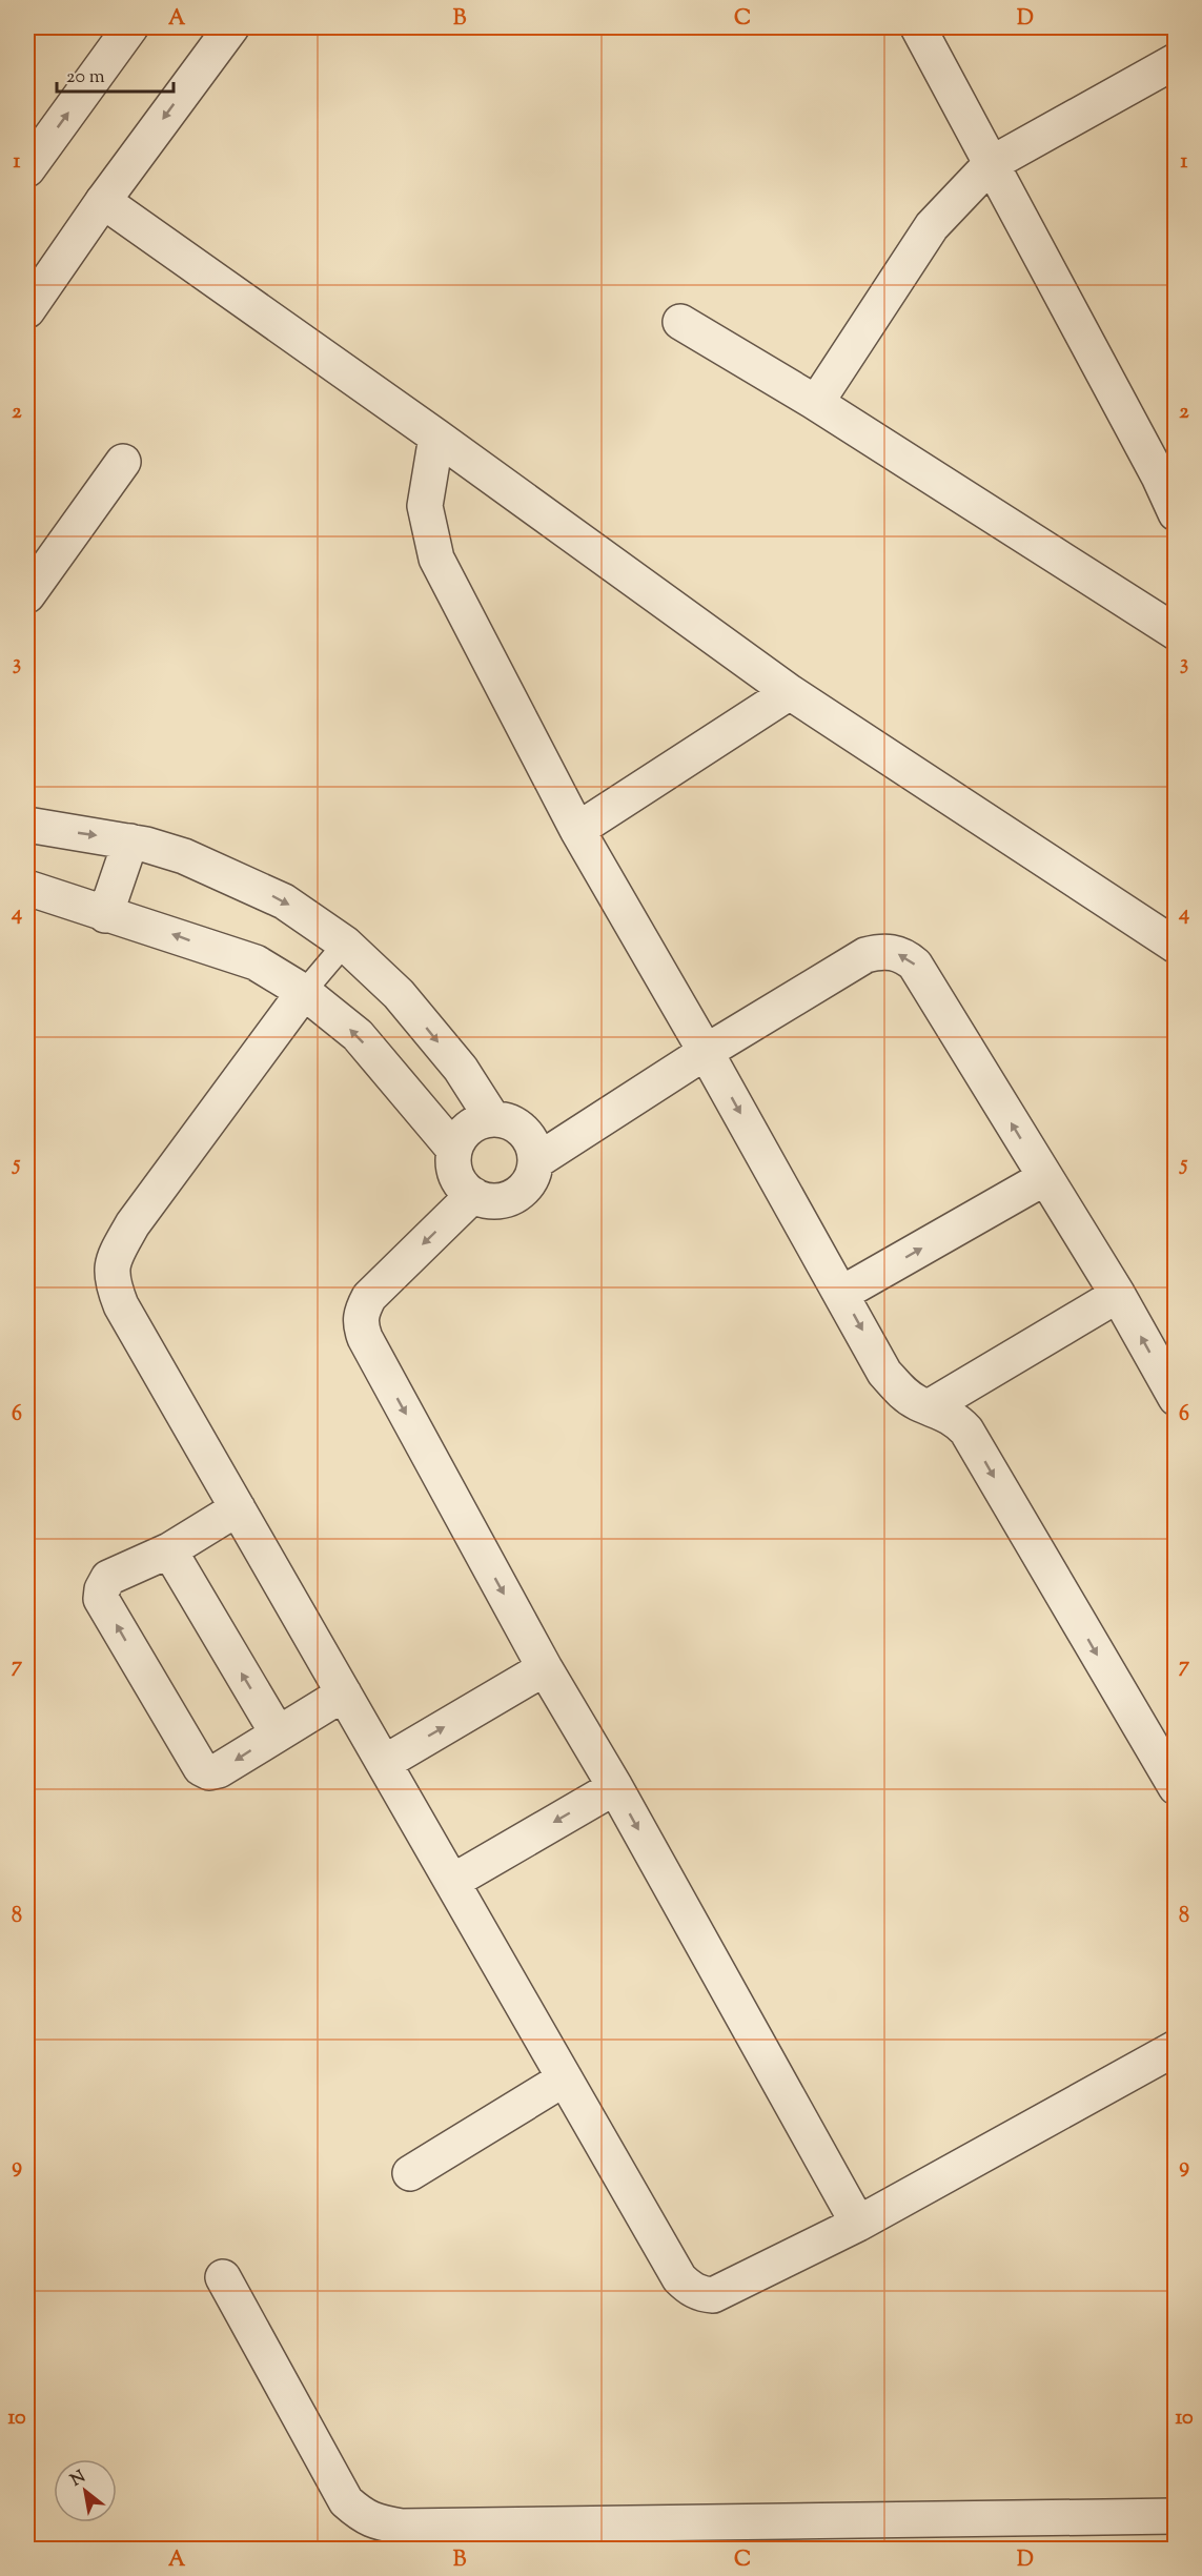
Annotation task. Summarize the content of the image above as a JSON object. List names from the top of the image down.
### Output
{
  "scale_bar": "20 m",
  "north": "top left",
  "grid": {
    "columns": [
      "A",
      "B",
      "C",
      "D"
    ],
    "rows": [
      "1",
      "2",
      "3",
      "4",
      "5",
      "6",
      "7",
      "8",
      "9",
      "10"
    ]
  }
}
